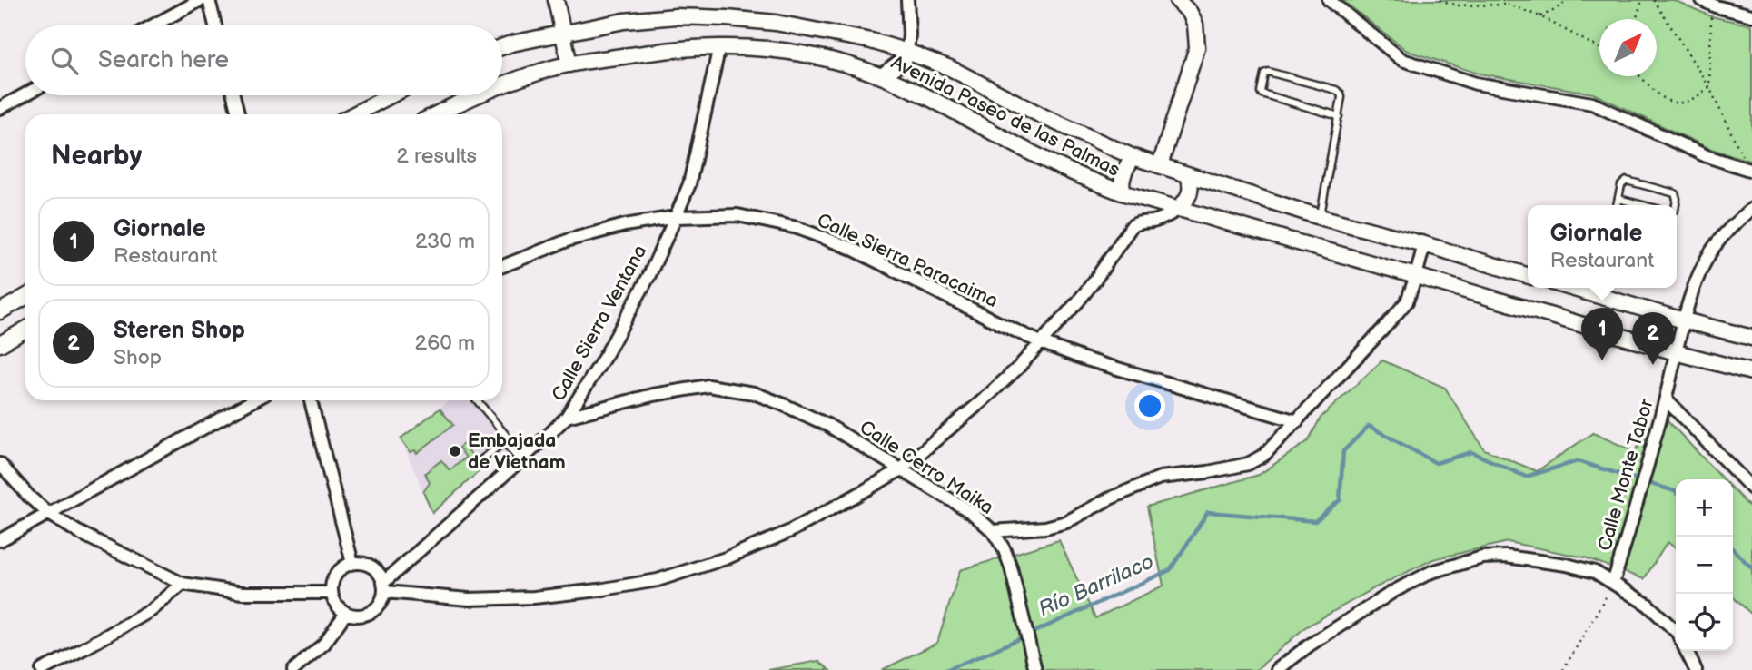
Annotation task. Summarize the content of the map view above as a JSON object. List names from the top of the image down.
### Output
{
  "streets": {
    "main road": ["Avenida Paseo de las Palmas"],
    "street": [
      "Calle Sierra Paracaima",
      "Calle Sierra Ventana",
      "Calle Cerro Maika",
      "Calle Monte Tabor"
    ]
  },
  "crossings": [
    ["Avenida Paseo de las Palmas", "Calle Sierra Ventana"],
    ["Avenida Paseo de las Palmas", "Calle Cerro Maika"],
    ["Avenida Paseo de las Palmas", "Calle Monte Tabor"],
    ["Calle Sierra Paracaima", "Calle Sierra Ventana"],
    ["Calle Sierra Paracaima", "Calle Cerro Maika"],
    ["Calle Sierra Ventana", "Calle Cerro Maika"]
  ],
  "water": ["Río Barrilaco"],
  "places": ["Embajada de Vietnam"],
  "north": "top right",
  "page": {
    "search": "Search here",
    "heading": ["Nearby", "2 results"],
    "list": [
      {
        "mark": "1",
        "name": "Giornale",
        "note": "Restaurant",
        "value": "230 m"
      },
      {
        "mark": "2",
        "name": "Steren Shop",
        "note": "Shop",
        "value": "260 m"
      }
    ],
    "popup": ["Giornale", "Restaurant"],
    "pins": ["1", "2"],
    "map_buttons": ["+", "−"]
  }
}
